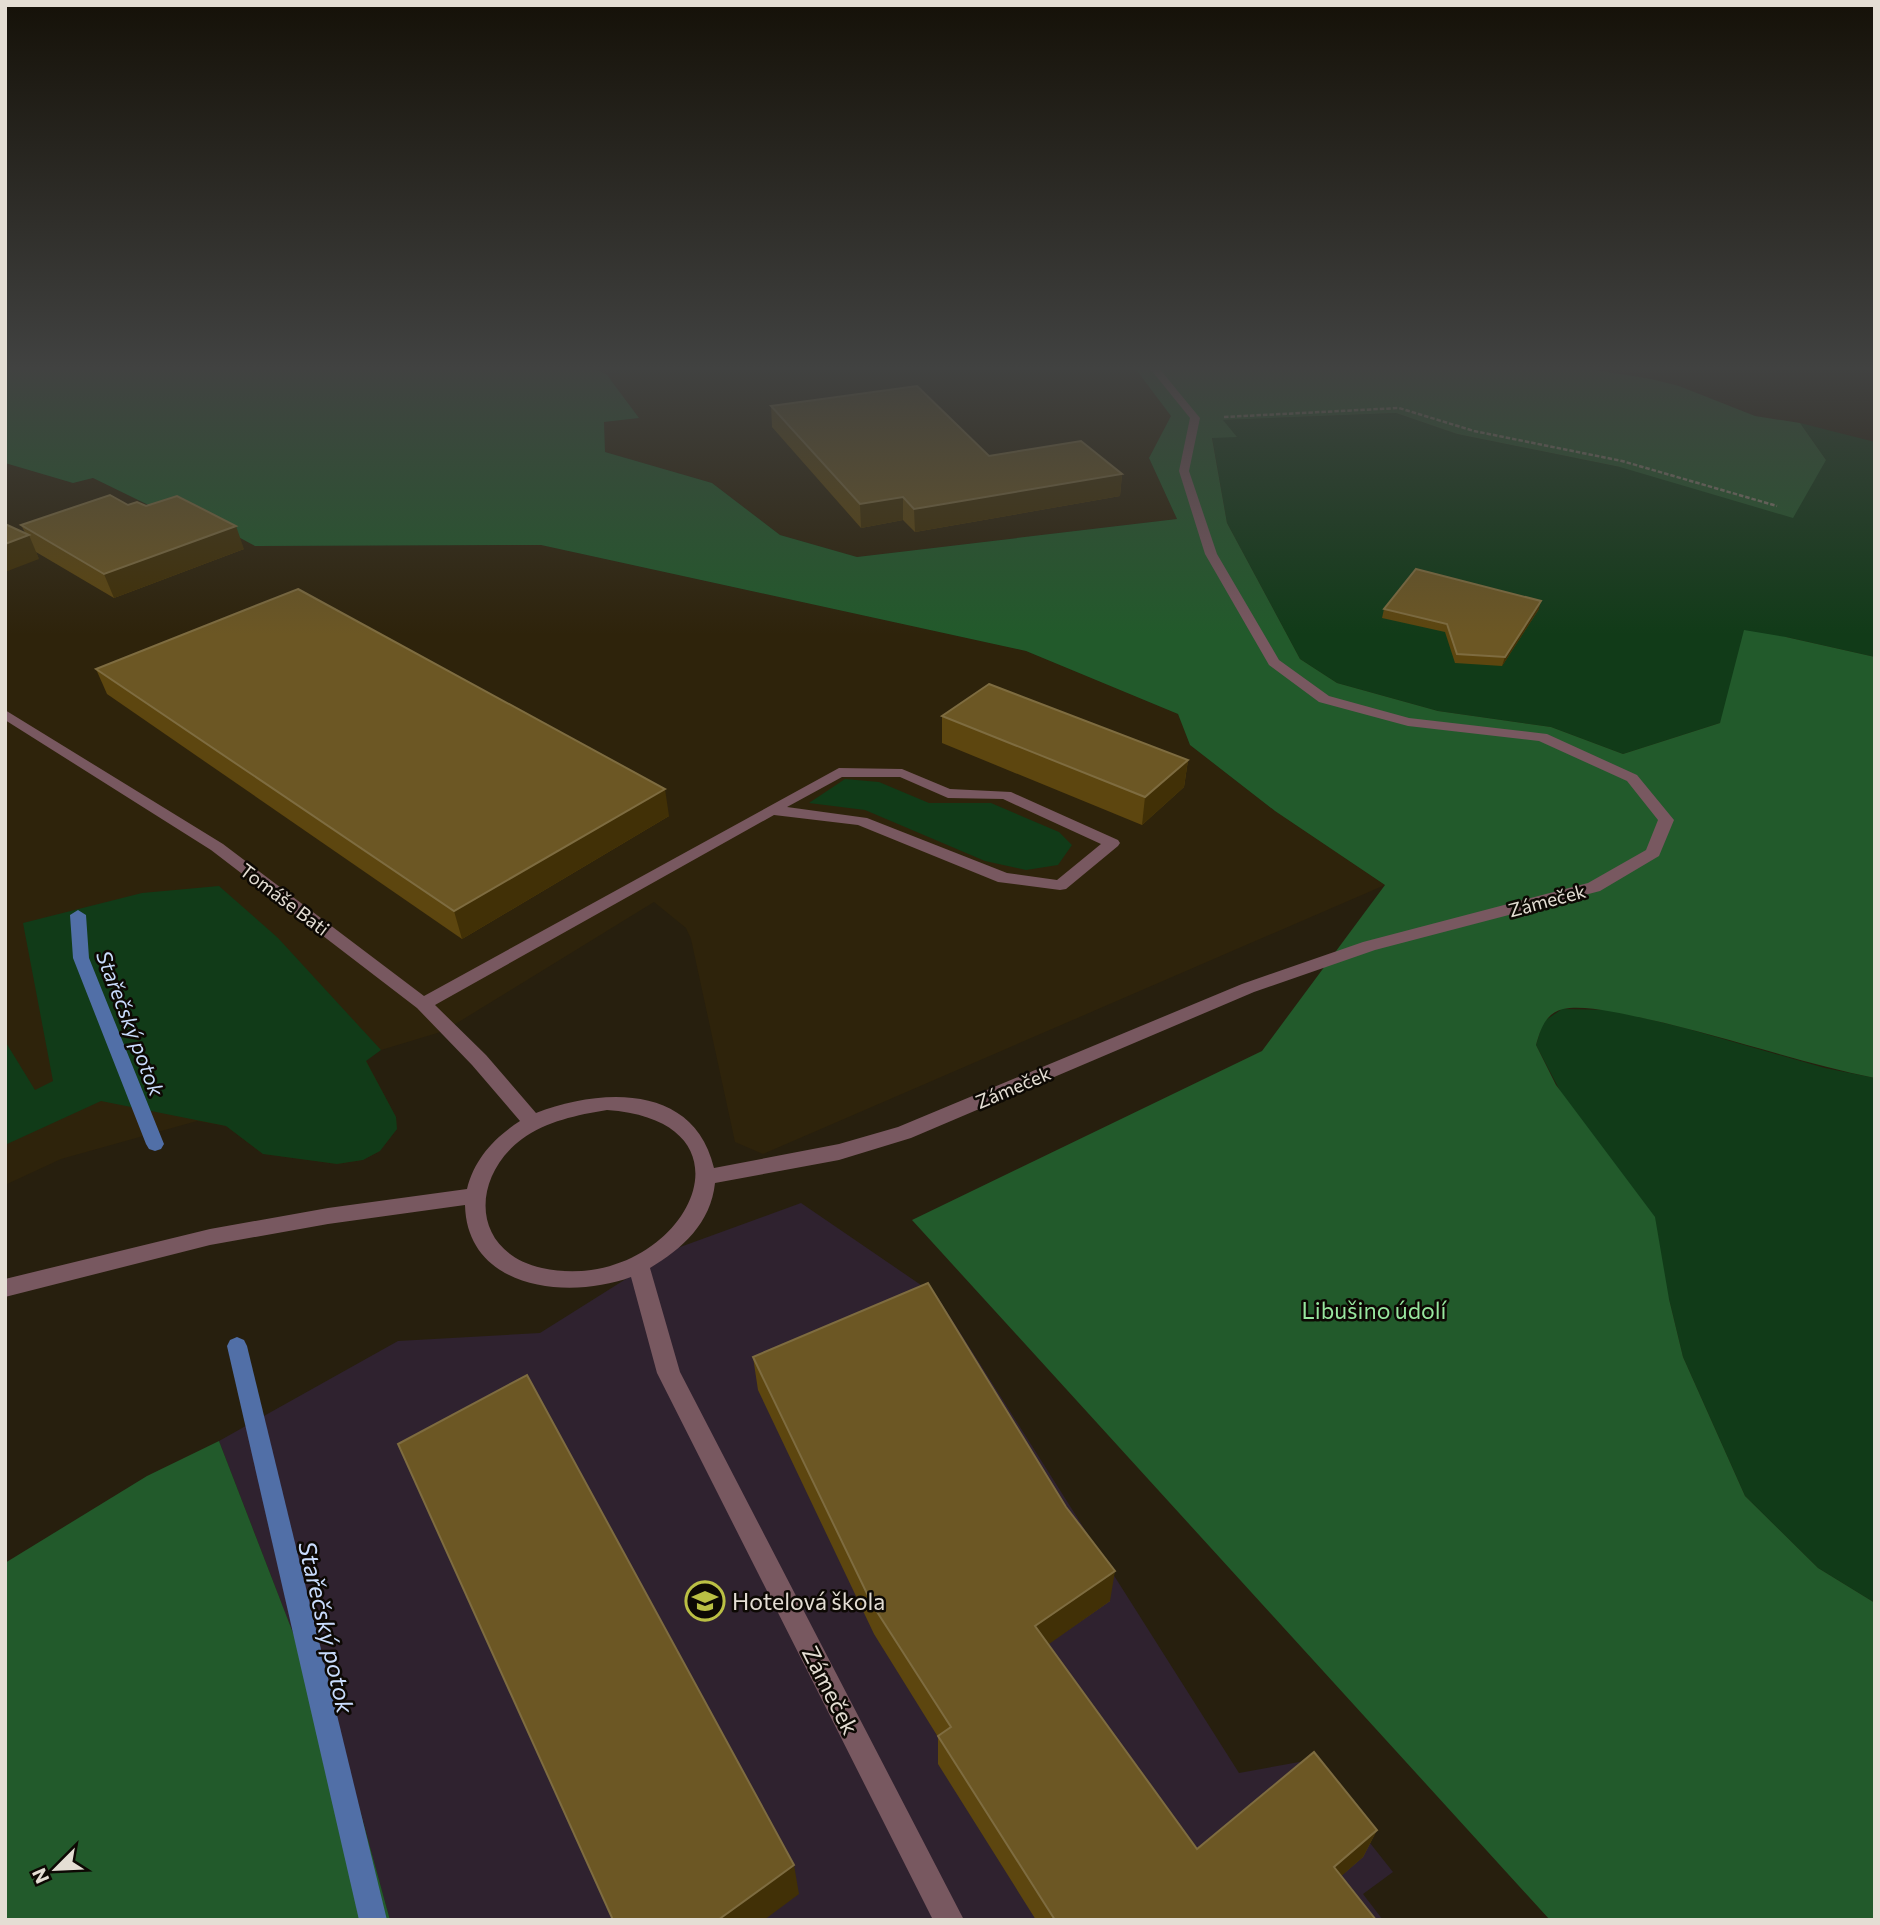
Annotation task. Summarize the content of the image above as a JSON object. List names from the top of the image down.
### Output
{
  "streets": {
    "street": ["Tomáše Bati", "Zámeček"]
  },
  "crossings": [
    ["Tomáše Bati", "Zámeček"]
  ],
  "water": ["Stařečský potok"],
  "parks": ["Libušino údolí"],
  "places": {
    "school or university": ["Hotelová škola"]
  },
  "north": "bottom left"
}
